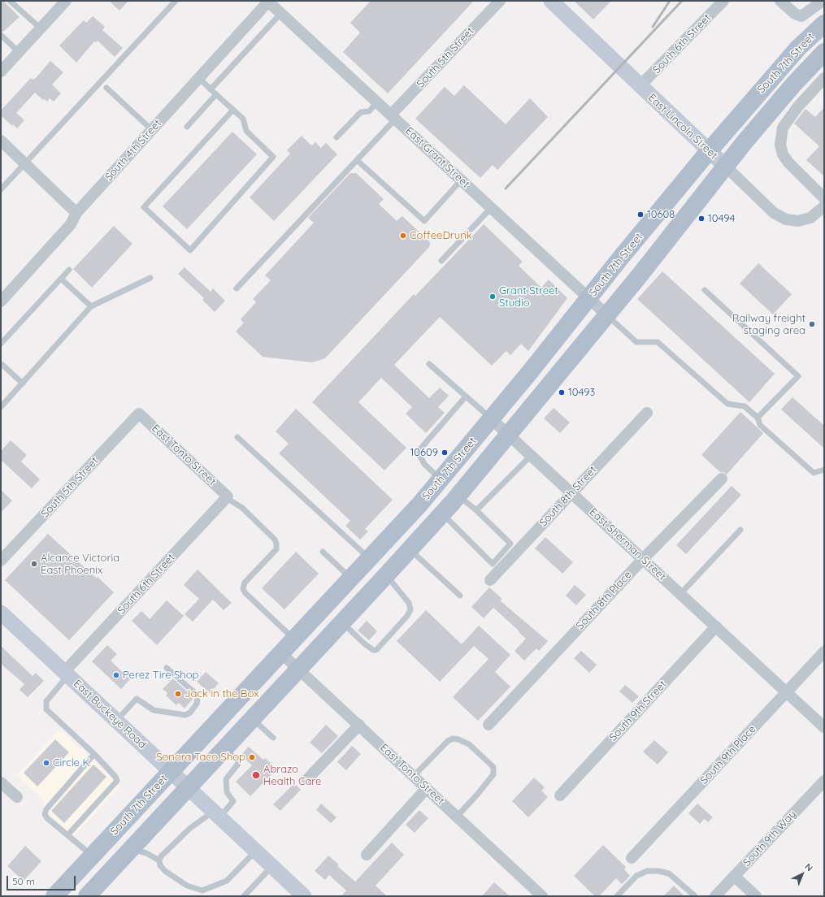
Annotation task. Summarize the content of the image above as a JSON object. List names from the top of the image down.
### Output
{
  "streets": {
    "main road": ["South 7th Street", "East Lincoln Street", "East Buckeye Road"],
    "street": [
      "South 6th Street",
      "South 5th Street",
      "South 4th Street",
      "East Grant Street",
      "East Tonto Street",
      "South 8th Street",
      "East Sherman Street",
      "South 8th Place",
      "South 9th Street",
      "South 9th Place",
      "South 9th Way"
    ]
  },
  "crossings": [
    ["South 6th Street", "East Lincoln Street"],
    ["South 6th Street", "East Tonto Street"],
    ["South 6th Street", "East Buckeye Road"],
    ["South 5th Street", "East Grant Street"],
    ["South 5th Street", "East Tonto Street"],
    ["South 7th Street", "East Lincoln Street"],
    ["South 7th Street", "East Grant Street"],
    ["South 7th Street", "East Tonto Street"],
    ["South 7th Street", "East Sherman Street"],
    ["South 7th Street", "East Buckeye Road"],
    ["South 4th Street", "East Grant Street"],
    ["South 8th Street", "East Sherman Street"],
    ["East Sherman Street", "South 8th Place"],
    ["East Sherman Street", "South 9th Street"],
    ["East Sherman Street", "South 9th Place"]
  ],
  "places": [
    "10608",
    "10494",
    "CoffeeDrunk",
    "Grant Street Studio",
    "Railway freight staging area",
    "10493",
    "10609",
    "Alcance Victoria East Phoenix",
    "Perez Tire Shop",
    "Jack in the Box",
    "Sonora Taco Shop",
    "Circle K",
    "Abrazo Health Care"
  ],
  "scale_bar": "50 m",
  "north": "top right"
}
